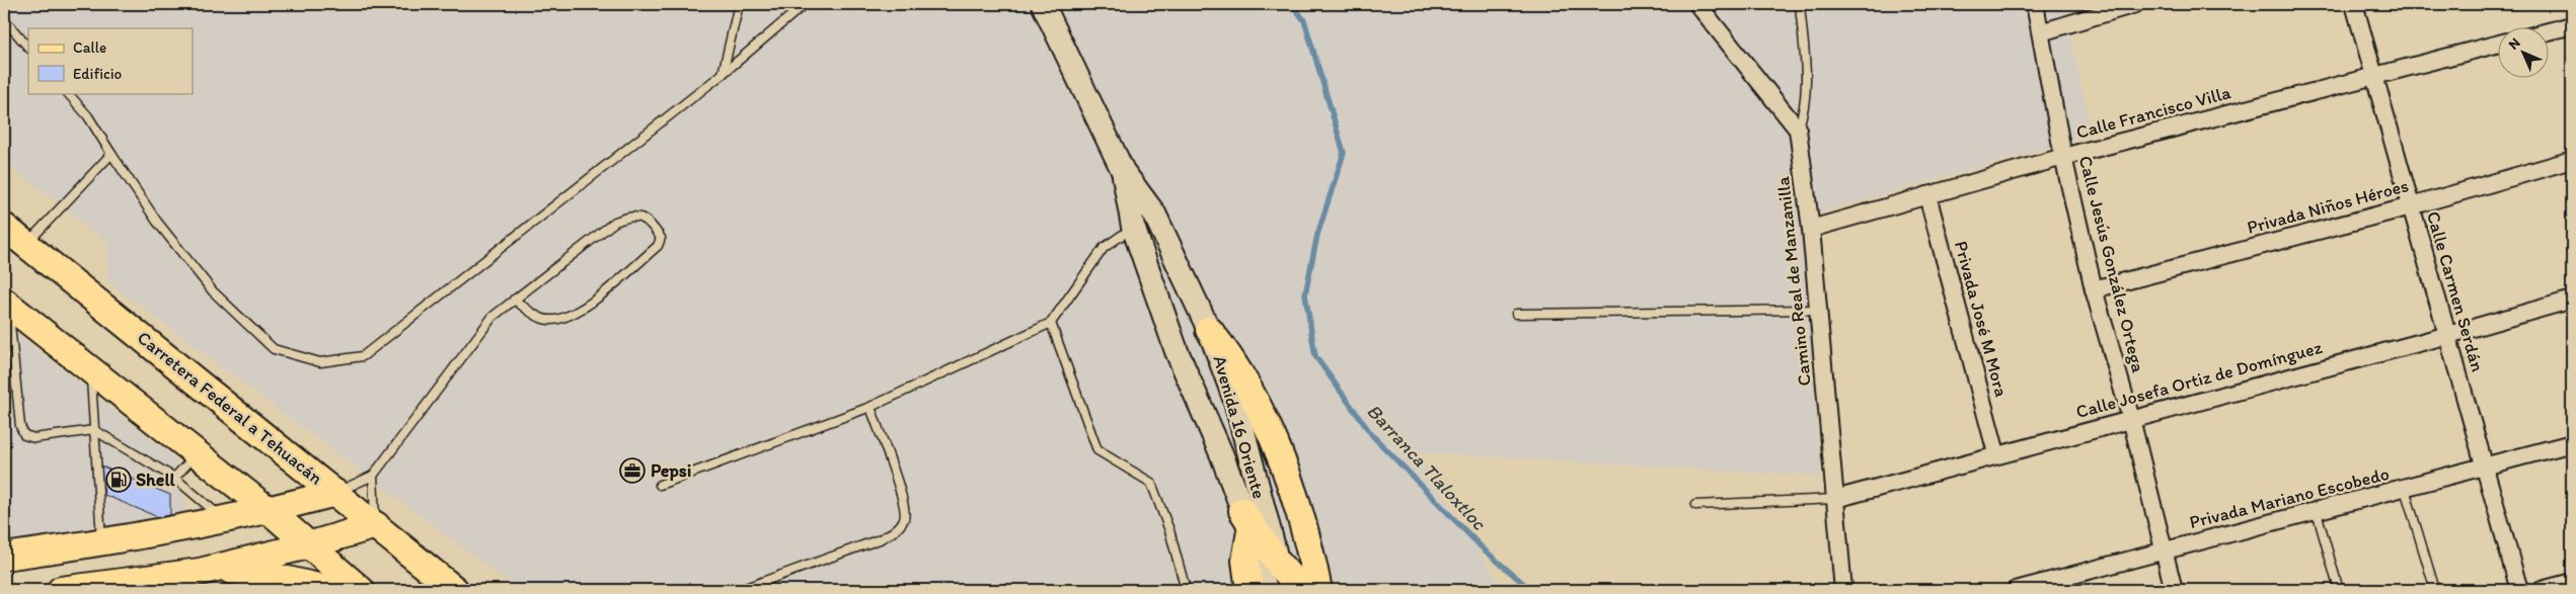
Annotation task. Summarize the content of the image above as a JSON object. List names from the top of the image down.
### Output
{
  "streets": {
    "main road": ["Carretera Federal a Tehuacán", "Avenida 16 Oriente"],
    "street": [
      "Calle Francisco Villa",
      "Privada Niños Héroes",
      "Calle Jesús González Ortega",
      "Camino Real de Manzanilla",
      "Calle Carmen Serdán",
      "Privada José M Mora",
      "Calle Josefa Ortiz de Domínguez",
      "Privada Mariano Escobedo"
    ]
  },
  "crossings": [
    ["Calle Francisco Villa", "Calle Jesús González Ortega"],
    ["Calle Francisco Villa", "Camino Real de Manzanilla"],
    ["Calle Francisco Villa", "Calle Carmen Serdán"],
    ["Calle Francisco Villa", "Privada José M Mora"],
    ["Privada Niños Héroes", "Calle Jesús González Ortega"],
    ["Privada Niños Héroes", "Calle Carmen Serdán"],
    ["Calle Jesús González Ortega", "Calle Josefa Ortiz de Domínguez"],
    ["Calle Jesús González Ortega", "Privada Mariano Escobedo"],
    ["Camino Real de Manzanilla", "Calle Josefa Ortiz de Domínguez"],
    ["Calle Carmen Serdán", "Calle Josefa Ortiz de Domínguez"],
    ["Calle Carmen Serdán", "Privada Mariano Escobedo"],
    ["Privada José M Mora", "Calle Josefa Ortiz de Domínguez"]
  ],
  "water": ["Barranca Tlaloxtloc"],
  "places": {
    "office": ["Pepsi"],
    "fuel station": ["Shell"]
  },
  "legend": ["Calle", "Edificio"],
  "north": "top left"
}
